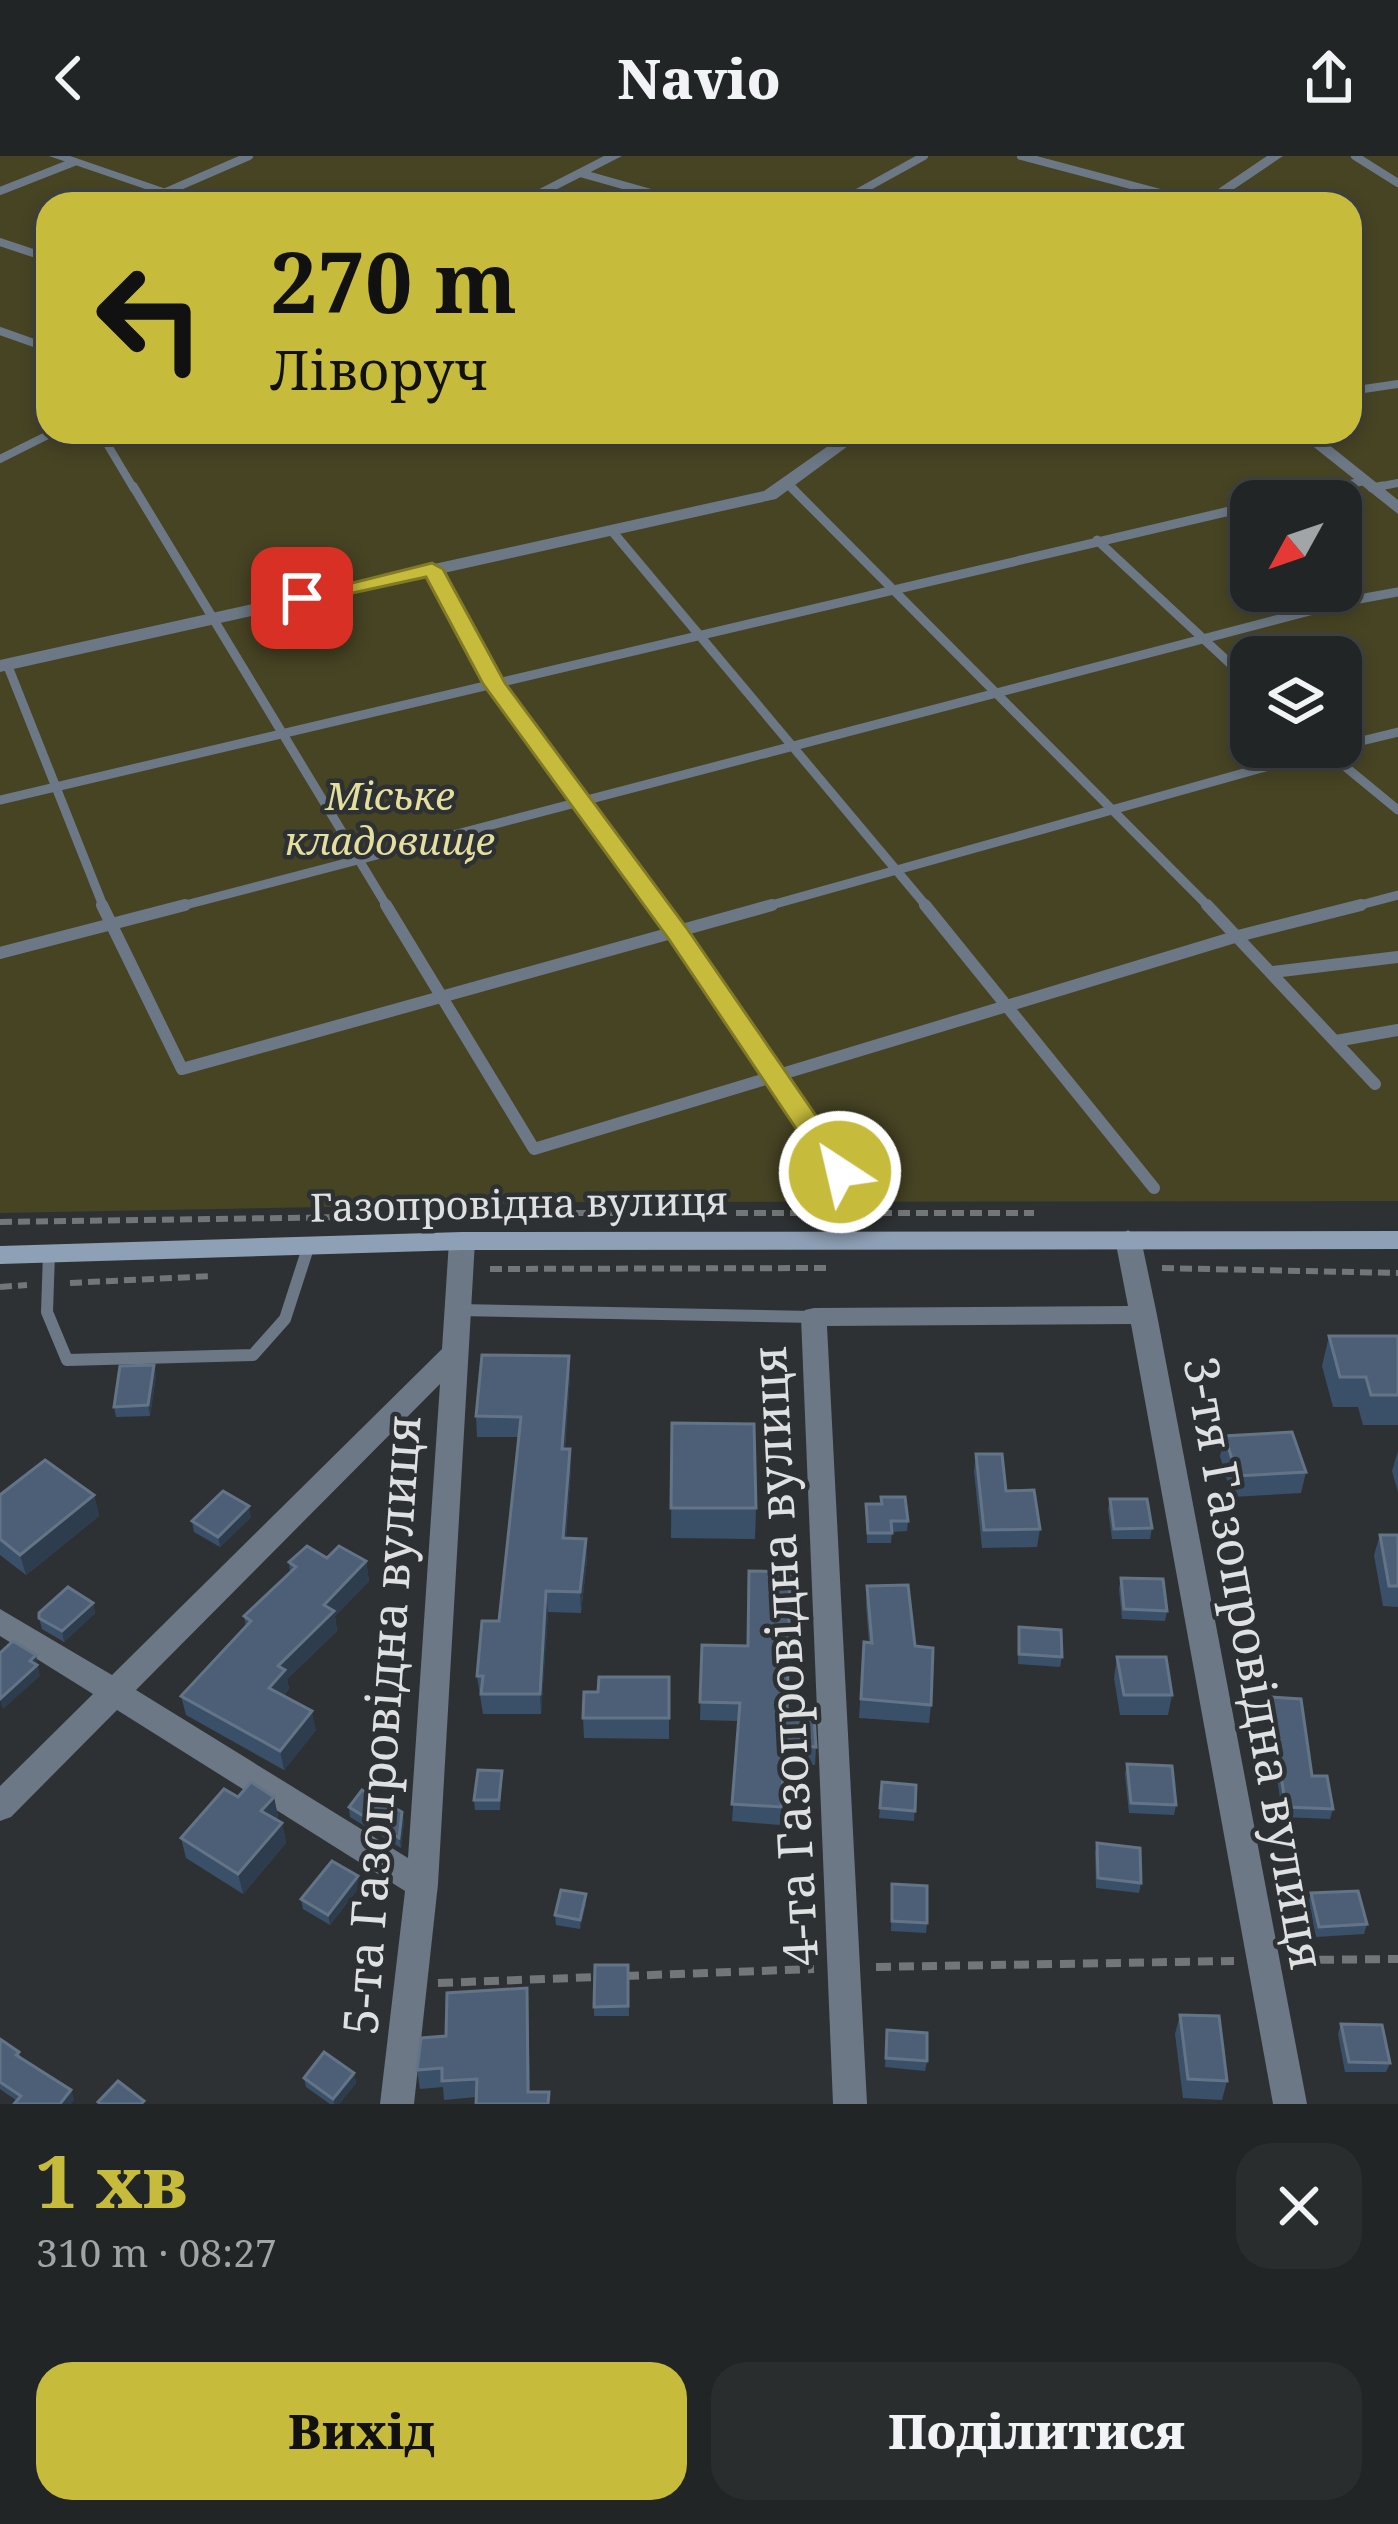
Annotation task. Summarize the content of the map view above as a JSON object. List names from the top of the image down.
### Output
{
  "streets": {
    "main road": ["Газопровідна вулиця"],
    "street": ["4-та Газопровідна вулиця", "3-тя Газопровідна вулиця", "5-та Газопровідна вулиця"]
  },
  "crossings": [
    ["Газопровідна вулиця", "3-тя Газопровідна вулиця"],
    ["Газопровідна вулиця", "5-та Газопровідна вулиця"],
    ["4-та Газопровідна вулиця", "3-тя Газопровідна вулиця"]
  ],
  "parks": ["Міське кладовище"],
  "north": "bottom left",
  "page": {
    "header": "Navio",
    "turn": ["270 m", "Ліворуч"],
    "heading": ["1 хв", "310 m · 08:27"],
    "buttons": ["Вихід", "Поділитися"]
  }
}
